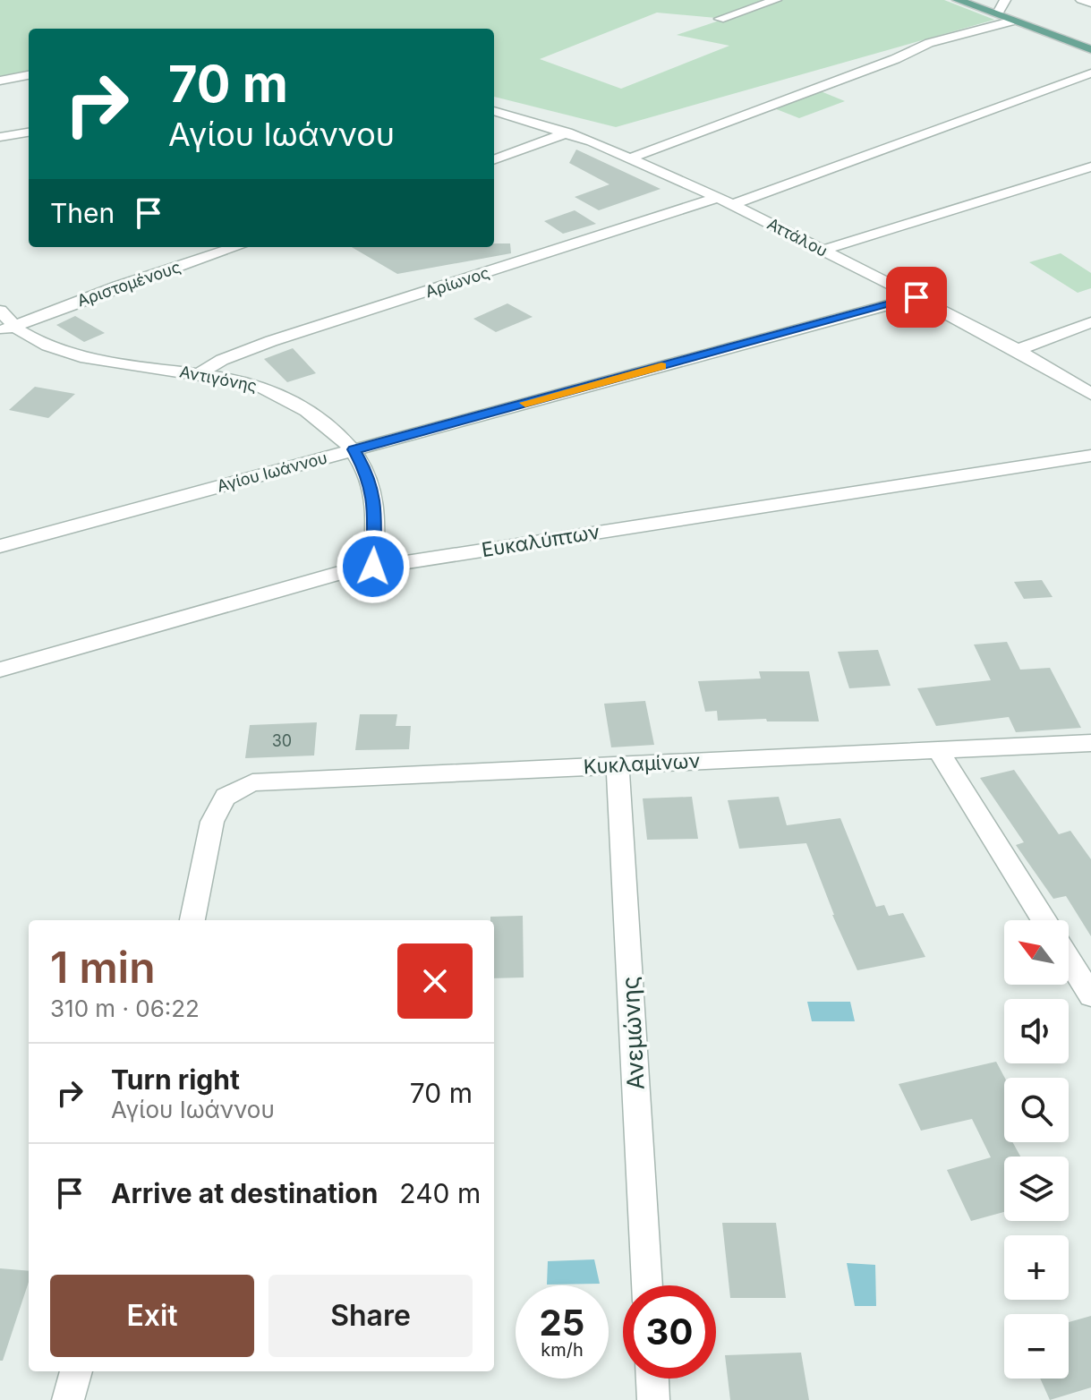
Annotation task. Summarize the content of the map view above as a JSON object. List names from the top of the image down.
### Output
{
  "streets": {
    "street": [
      "Αττάλου",
      "Αρίωνος",
      "Αριστομένους",
      "Αντιγόνης",
      "Αγίου Ιωάννου",
      "Ευκαλύπτων",
      "Κυκλαμίνων",
      "Ανεμώνης"
    ]
  },
  "crossings": [
    ["Αττάλου", "Αρίωνος"],
    ["Αττάλου", "Αγίου Ιωάννου"],
    ["Αρίωνος", "Αντιγόνης"],
    ["Αριστομένους", "Αντιγόνης"],
    ["Αντιγόνης", "Αγίου Ιωάννου"],
    ["Αντιγόνης", "Ευκαλύπτων"],
    ["Κυκλαμίνων", "Ανεμώνης"]
  ],
  "house_numbers": ["30"],
  "north": "top left",
  "page": {
    "turn": ["70 m", "Αγίου Ιωάννου"],
    "then": "Then",
    "map_buttons": ["+", "−"],
    "heading": ["1 min", "310 m · 06:22"],
    "list": [
      {
        "name": "Turn right",
        "note": "Αγίου Ιωάννου",
        "value": "70 m"
      },
      {
        "name": "Arrive at destination",
        "value": "240 m"
      }
    ],
    "buttons": ["Exit", "Share"],
    "speed": "25 km/h",
    "limit": "30"
  }
}
